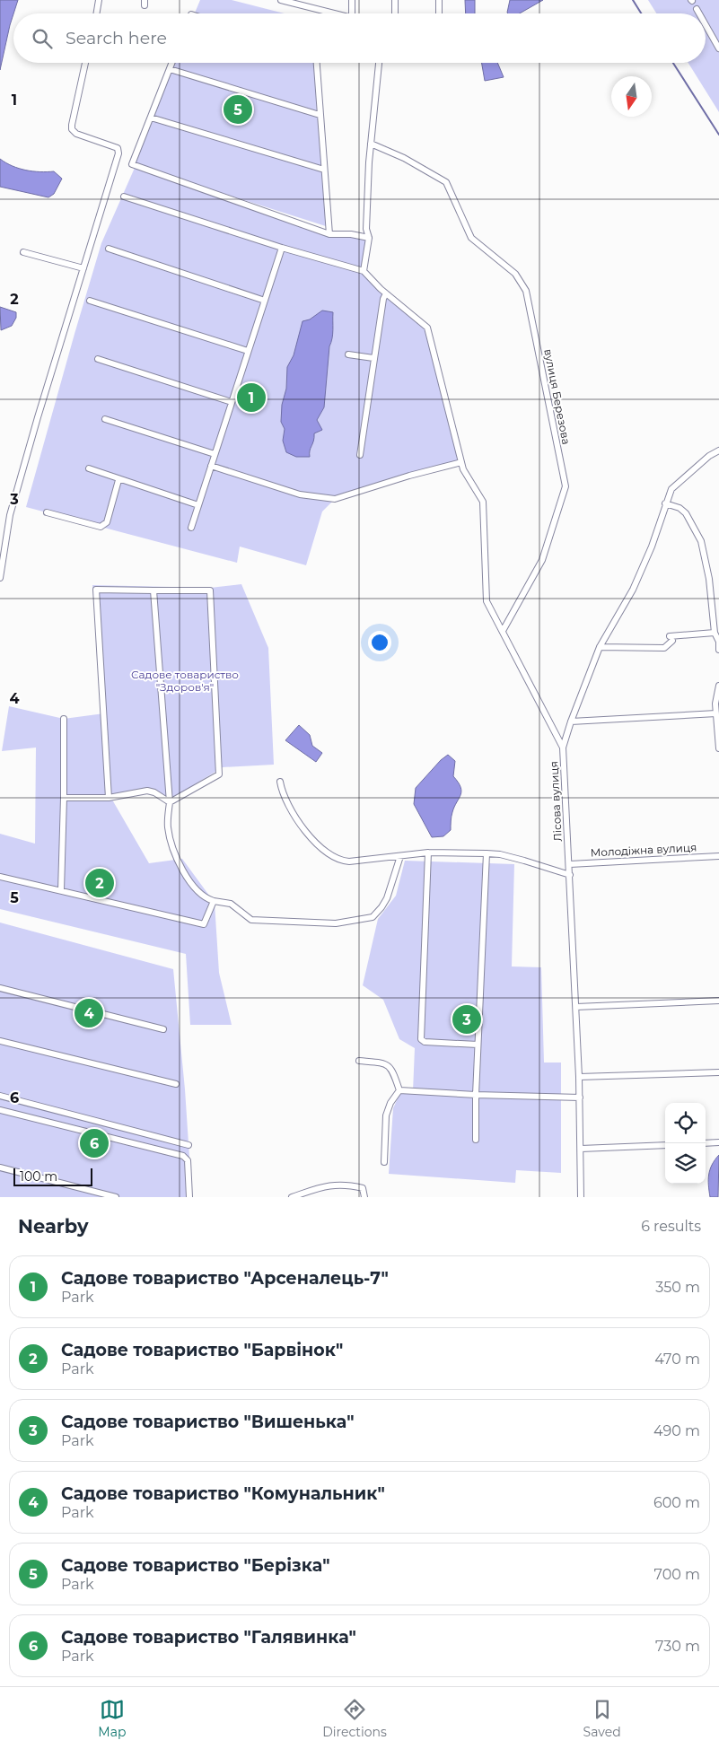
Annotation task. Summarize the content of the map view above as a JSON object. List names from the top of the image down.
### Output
{
  "streets": {
    "street": ["вулиця Березова", "Лісова вулиця", "Молодіжна вулиця"]
  },
  "crossings": [
    ["Лісова вулиця", "Молодіжна вулиця"]
  ],
  "parks": ["Садове товариство \"Здоров'я\""],
  "scale_bar": "100 m",
  "north": "bottom",
  "page": {
    "search": "Search here",
    "pins": [
      "5",
      "1",
      "2",
      "4",
      "3",
      "6"
    ],
    "scale": "100 m",
    "heading": ["Nearby", "6 results"],
    "list": [
      {
        "mark": "1",
        "name": "Садове товариство \"Арсеналець-7\"",
        "note": "Park",
        "value": "350 m"
      },
      {
        "mark": "2",
        "name": "Садове товариство \"Барвінок\"",
        "note": "Park",
        "value": "470 m"
      },
      {
        "mark": "3",
        "name": "Садове товариство \"Вишенька\"",
        "note": "Park",
        "value": "490 m"
      },
      {
        "mark": "4",
        "name": "Садове товариство \"Комунальник\"",
        "note": "Park",
        "value": "600 m"
      },
      {
        "mark": "5",
        "name": "Садове товариство \"Берізка\"",
        "note": "Park",
        "value": "700 m"
      },
      {
        "mark": "6",
        "name": "Садове товариство \"Галявинка\"",
        "note": "Park",
        "value": "730 m"
      }
    ],
    "nav": ["Map", "Directions", "Saved"]
  },
  "grid": {
    "rows": [
      "1",
      "2",
      "3",
      "4",
      "5",
      "6"
    ]
  }
}
